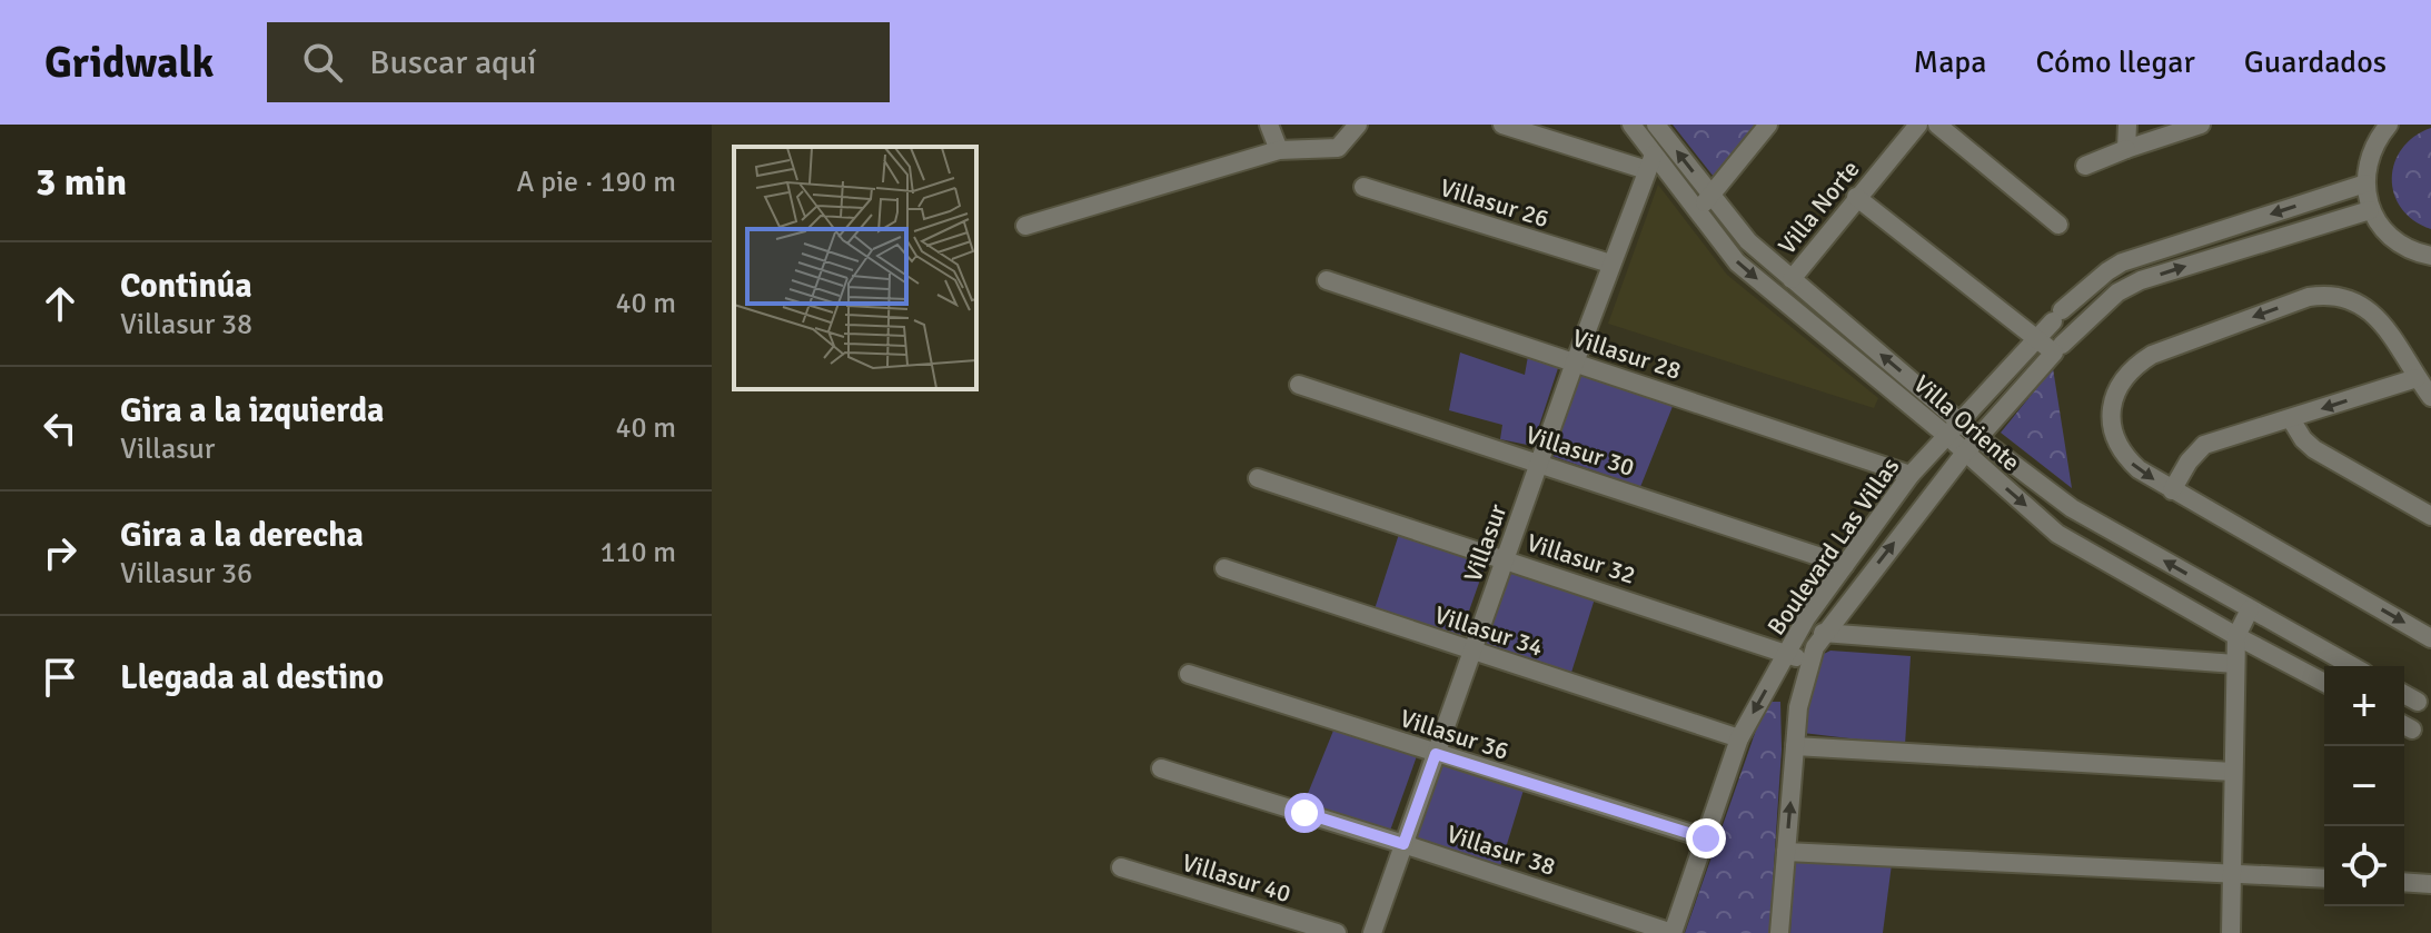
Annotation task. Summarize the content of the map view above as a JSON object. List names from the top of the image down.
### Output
{
  "streets": {
    "street": [
      "Villasur 26",
      "Villa Norte",
      "Villasur 28",
      "Villa Oriente",
      "Villasur 30",
      "Villasur",
      "Boulevard Las Villas",
      "Villasur 32",
      "Villasur 34",
      "Villasur 36",
      "Villasur 38",
      "Villasur 40"
    ]
  },
  "crossings": [
    ["Villasur 26", "Villasur"],
    ["Villa Norte", "Villa Oriente"],
    ["Villasur 28", "Villasur"],
    ["Villasur 28", "Boulevard Las Villas"],
    ["Villa Oriente", "Villasur"],
    ["Villa Oriente", "Boulevard Las Villas"],
    ["Villasur 30", "Villasur"],
    ["Villasur 30", "Boulevard Las Villas"],
    ["Villasur", "Villasur 32"],
    ["Villasur", "Villasur 34"],
    ["Villasur", "Villasur 36"],
    ["Villasur", "Villasur 38"],
    ["Boulevard Las Villas", "Villasur 32"],
    ["Boulevard Las Villas", "Villasur 34"],
    ["Boulevard Las Villas", "Villasur 36"],
    ["Boulevard Las Villas", "Villasur 38"]
  ],
  "page": {
    "header": "Gridwalk",
    "search": "Buscar aquí",
    "nav": ["Mapa", "Cómo llegar", "Guardados"],
    "heading": ["3 min", "A pie · 190 m"],
    "list": [
      ["Continúa", "Villasur 38", "40 m"],
      ["Gira a la izquierda", "Villasur", "40 m"],
      ["Gira a la derecha", "Villasur 36", "110 m"],
      "Llegada al destino"
    ],
    "map_buttons": ["+", "−"]
  }
}
